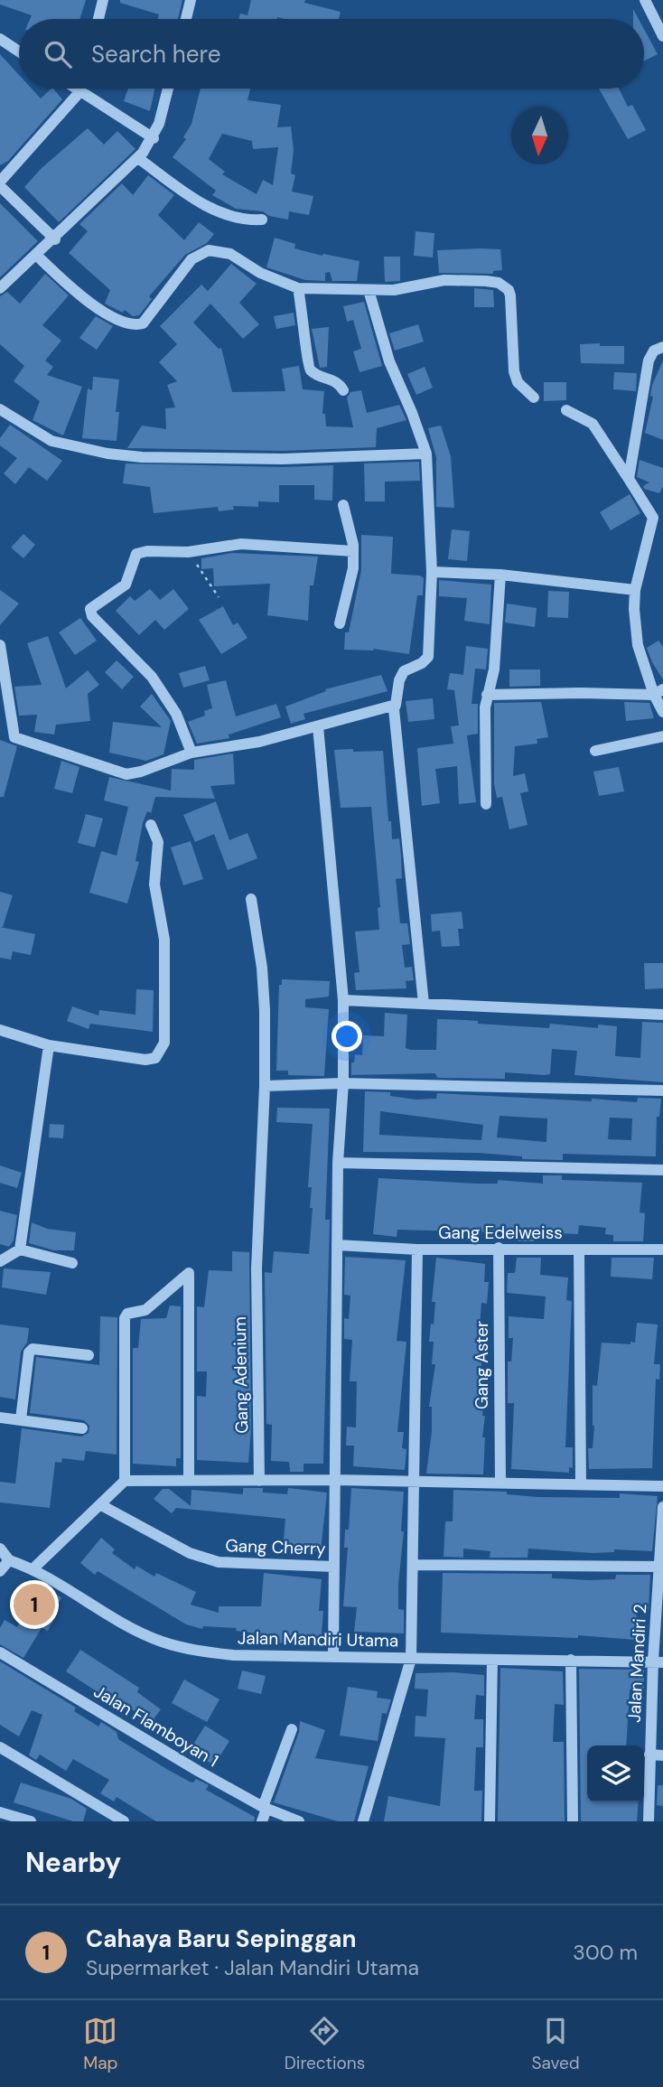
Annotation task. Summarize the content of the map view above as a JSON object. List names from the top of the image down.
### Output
{
  "streets": {
    "street": [
      "Gang Edelweiss",
      "Gang Aster",
      "Gang Adenium",
      "Gang Cherry",
      "Jalan Mandiri Utama",
      "Jalan Mandiri 2",
      "Jalan Flamboyan 1"
    ]
  },
  "crossings": [
    ["Gang Edelweiss", "Gang Aster"],
    ["Gang Cherry", "Jalan Mandiri Utama"],
    ["Jalan Mandiri Utama", "Jalan Mandiri 2"]
  ],
  "north": "bottom",
  "page": {
    "search": "Search here",
    "pins": "1",
    "heading": "Nearby",
    "list": [
      {
        "mark": "1",
        "name": "Cahaya Baru Sepinggan",
        "note": "Supermarket · Jalan Mandiri Utama",
        "value": "300 m"
      }
    ],
    "nav": ["Map", "Directions", "Saved"]
  }
}
